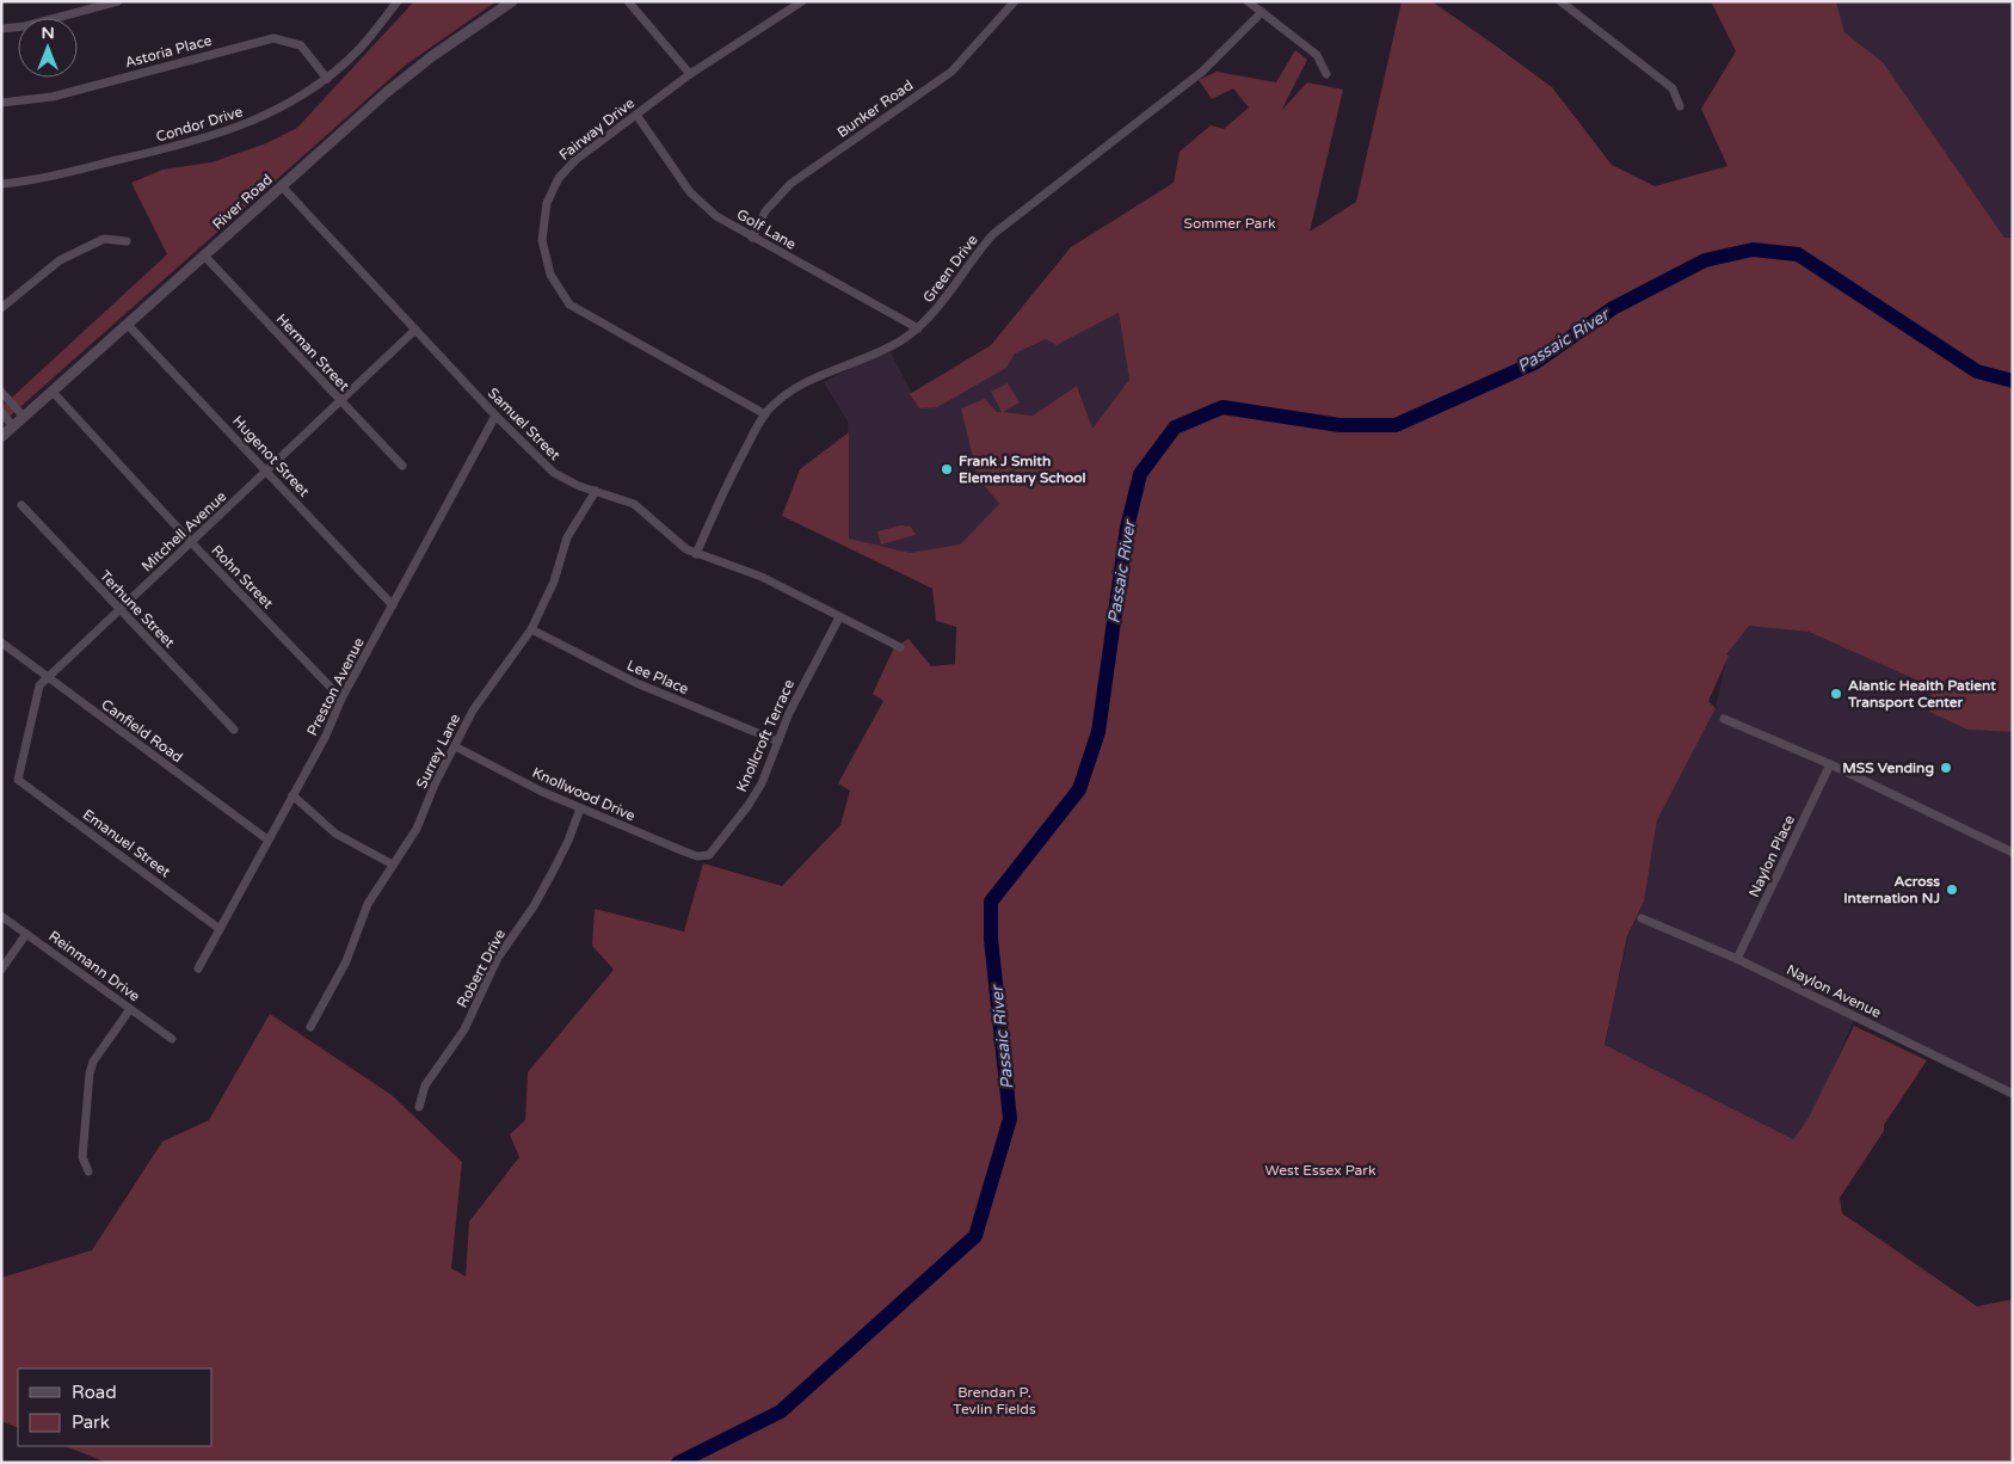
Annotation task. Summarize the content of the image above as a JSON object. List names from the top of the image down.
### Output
{
  "streets": {
    "street": [
      "Astoria Place",
      "Bunker Road",
      "Condor Drive",
      "Fairway Drive",
      "River Road",
      "Golf Lane",
      "Green Drive",
      "Herman Street",
      "Samuel Street",
      "Hugenot Street",
      "Mitchell Avenue",
      "Rohn Street",
      "Terhune Street",
      "Lee Place",
      "Preston Avenue",
      "Canfield Road",
      "Knollcroft Terrace",
      "Surrey Lane",
      "Knollwood Drive",
      "Emanuel Street",
      "Naylon Place",
      "Reinmann Drive",
      "Robert Drive",
      "Naylon Avenue"
    ]
  },
  "crossings": [
    ["Astoria Place", "Condor Drive"],
    ["Bunker Road", "Golf Lane"],
    ["Fairway Drive", "Golf Lane"],
    ["Fairway Drive", "Green Drive"],
    ["River Road", "Herman Street"],
    ["River Road", "Samuel Street"],
    ["River Road", "Hugenot Street"],
    ["River Road", "Rohn Street"],
    ["Golf Lane", "Green Drive"],
    ["Green Drive", "Samuel Street"],
    ["Herman Street", "Mitchell Avenue"],
    ["Samuel Street", "Mitchell Avenue"],
    ["Samuel Street", "Preston Avenue"],
    ["Samuel Street", "Knollcroft Terrace"],
    ["Samuel Street", "Surrey Lane"],
    ["Hugenot Street", "Mitchell Avenue"],
    ["Hugenot Street", "Preston Avenue"],
    ["Mitchell Avenue", "Rohn Street"],
    ["Mitchell Avenue", "Terhune Street"],
    ["Mitchell Avenue", "Canfield Road"],
    ["Mitchell Avenue", "Emanuel Street"],
    ["Rohn Street", "Preston Avenue"],
    ["Lee Place", "Knollcroft Terrace"],
    ["Lee Place", "Surrey Lane"],
    ["Preston Avenue", "Canfield Road"],
    ["Preston Avenue", "Emanuel Street"],
    ["Knollcroft Terrace", "Knollwood Drive"],
    ["Surrey Lane", "Knollwood Drive"],
    ["Knollwood Drive", "Robert Drive"],
    ["Naylon Place", "Naylon Avenue"]
  ],
  "water": ["Passaic River"],
  "parks": ["Sommer Park", "West Essex Park", "Brendan P. Tevlin Fields"],
  "places": [
    "Frank J Smith Elementary School",
    "Alantic Health Patient Transport Center",
    "MSS Vending",
    "Across Internation NJ"
  ],
  "legend": ["Road", "Park"],
  "north": "top"
}
